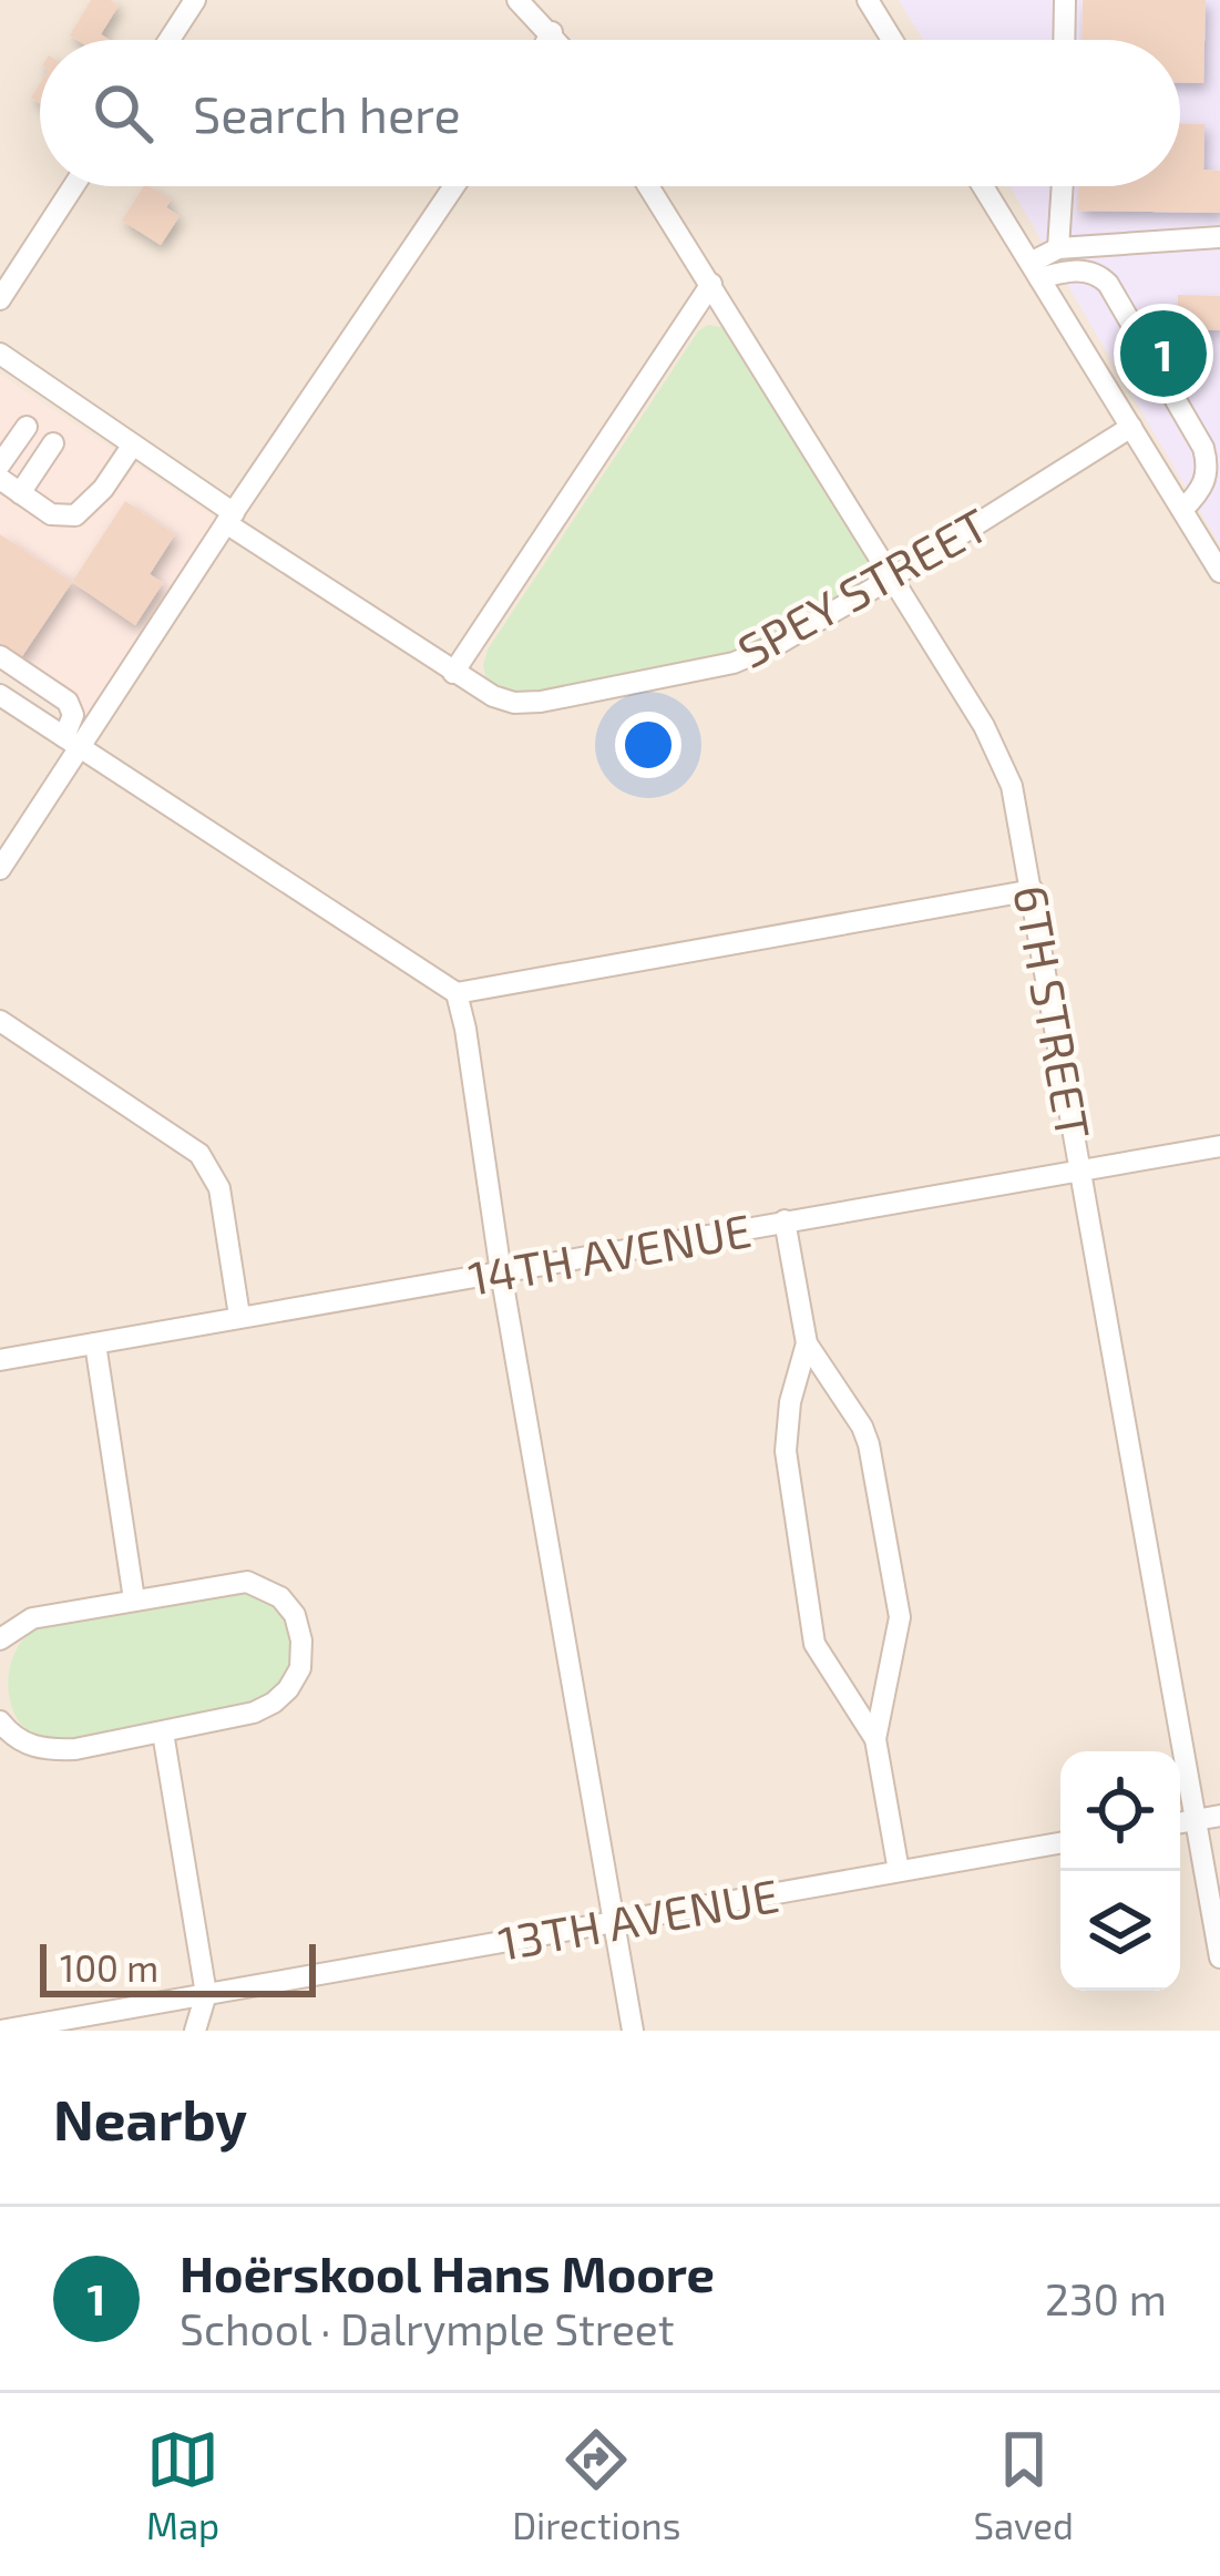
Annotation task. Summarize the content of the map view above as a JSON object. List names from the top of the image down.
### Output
{
  "streets": {
    "street": [
      "SPEY STREET",
      "6TH STREET",
      "14TH AVENUE",
      "13TH AVENUE"
    ]
  },
  "crossings": [
    ["SPEY STREET", "6TH STREET"],
    ["6TH STREET", "14TH AVENUE"]
  ],
  "scale_bar": "100 m",
  "page": {
    "search": "Search here",
    "pins": "1",
    "scale": "100 m",
    "heading": "Nearby",
    "list": [
      {
        "mark": "1",
        "name": "Hoërskool Hans Moore",
        "note": "School · Dalrymple Street",
        "value": "230 m"
      }
    ],
    "nav": ["Map", "Directions", "Saved"]
  }
}
